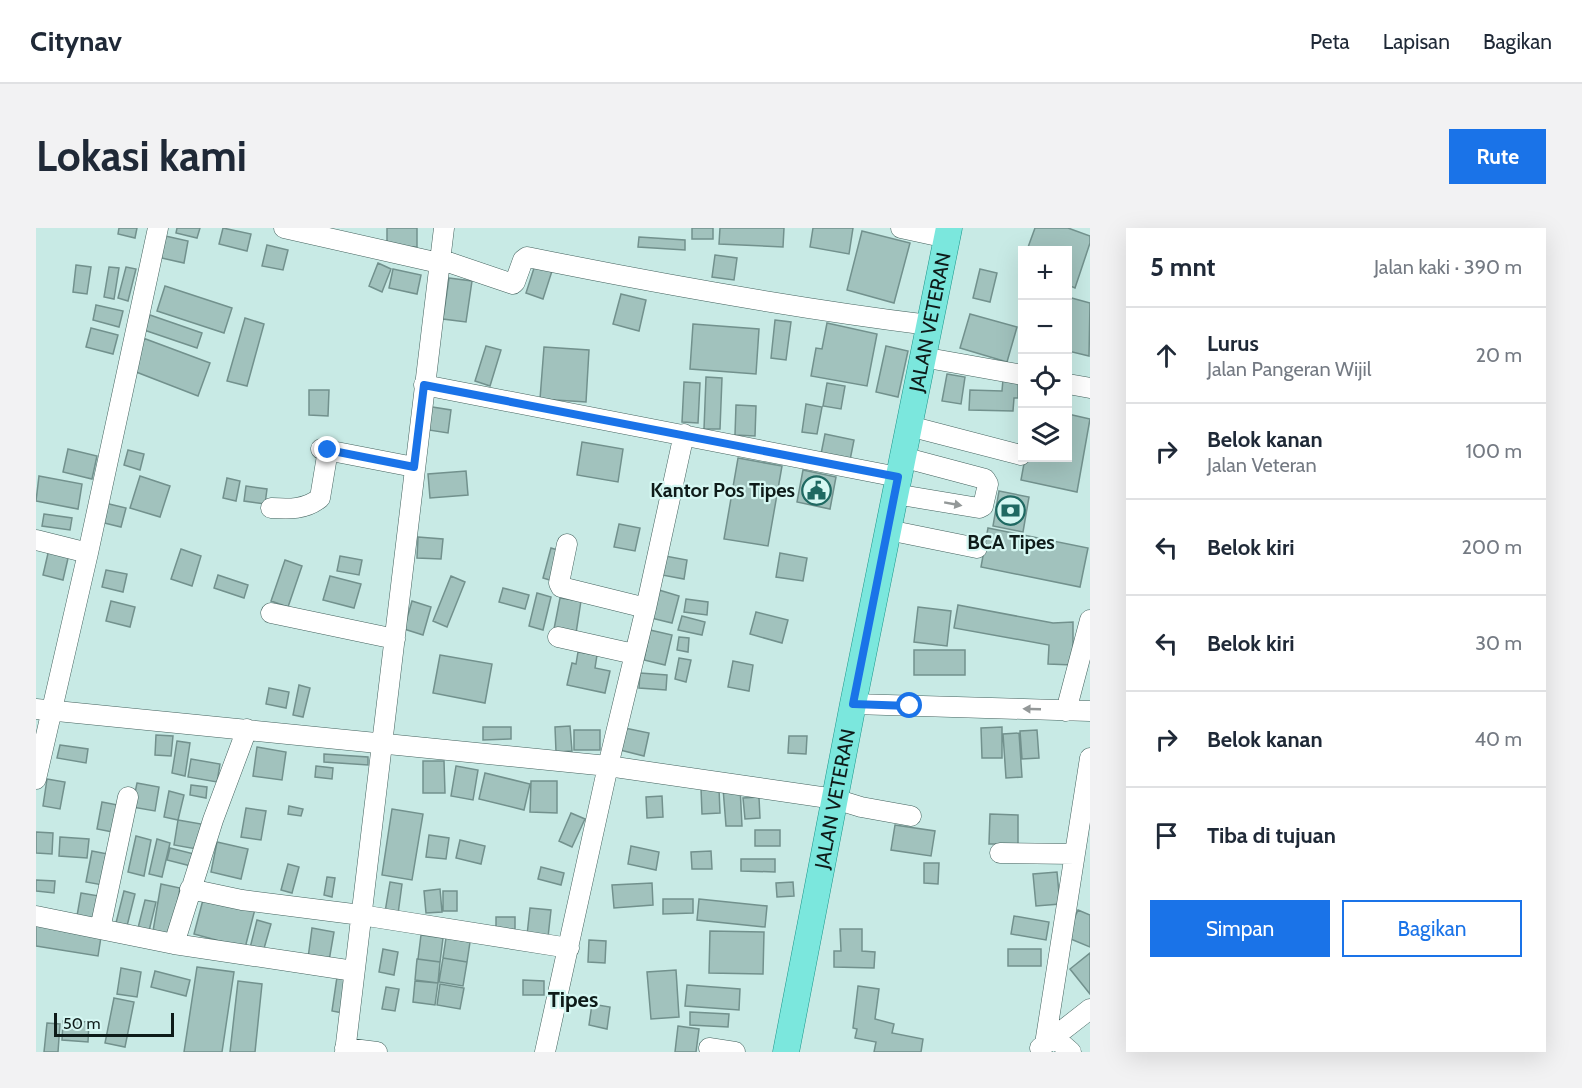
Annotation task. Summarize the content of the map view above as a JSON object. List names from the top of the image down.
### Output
{
  "streets": {
    "main road": ["JALAN VETERAN"]
  },
  "districts": ["Tipes"],
  "places": {
    "public building": ["Kantor Pos Tipes"],
    "bank": ["BCA Tipes"]
  },
  "scale_bar": "50 m",
  "page": {
    "header": "Citynav",
    "nav": ["Peta", "Lapisan", "Bagikan"],
    "buttons": [
      "Rute",
      ["Simpan", "Bagikan"]
    ],
    "title": "Lokasi kami",
    "heading": ["5 mnt", "Jalan kaki · 390 m"],
    "map_buttons": ["+", "−"],
    "list": [
      ["Lurus", "Jalan Pangeran Wijil", "20 m"],
      ["Belok kanan", "Jalan Veteran", "100 m"],
      ["Belok kiri", "200 m"],
      ["Belok kiri", "30 m"],
      ["Belok kanan", "40 m"],
      "Tiba di tujuan"
    ],
    "scale": "50 m"
  }
}
